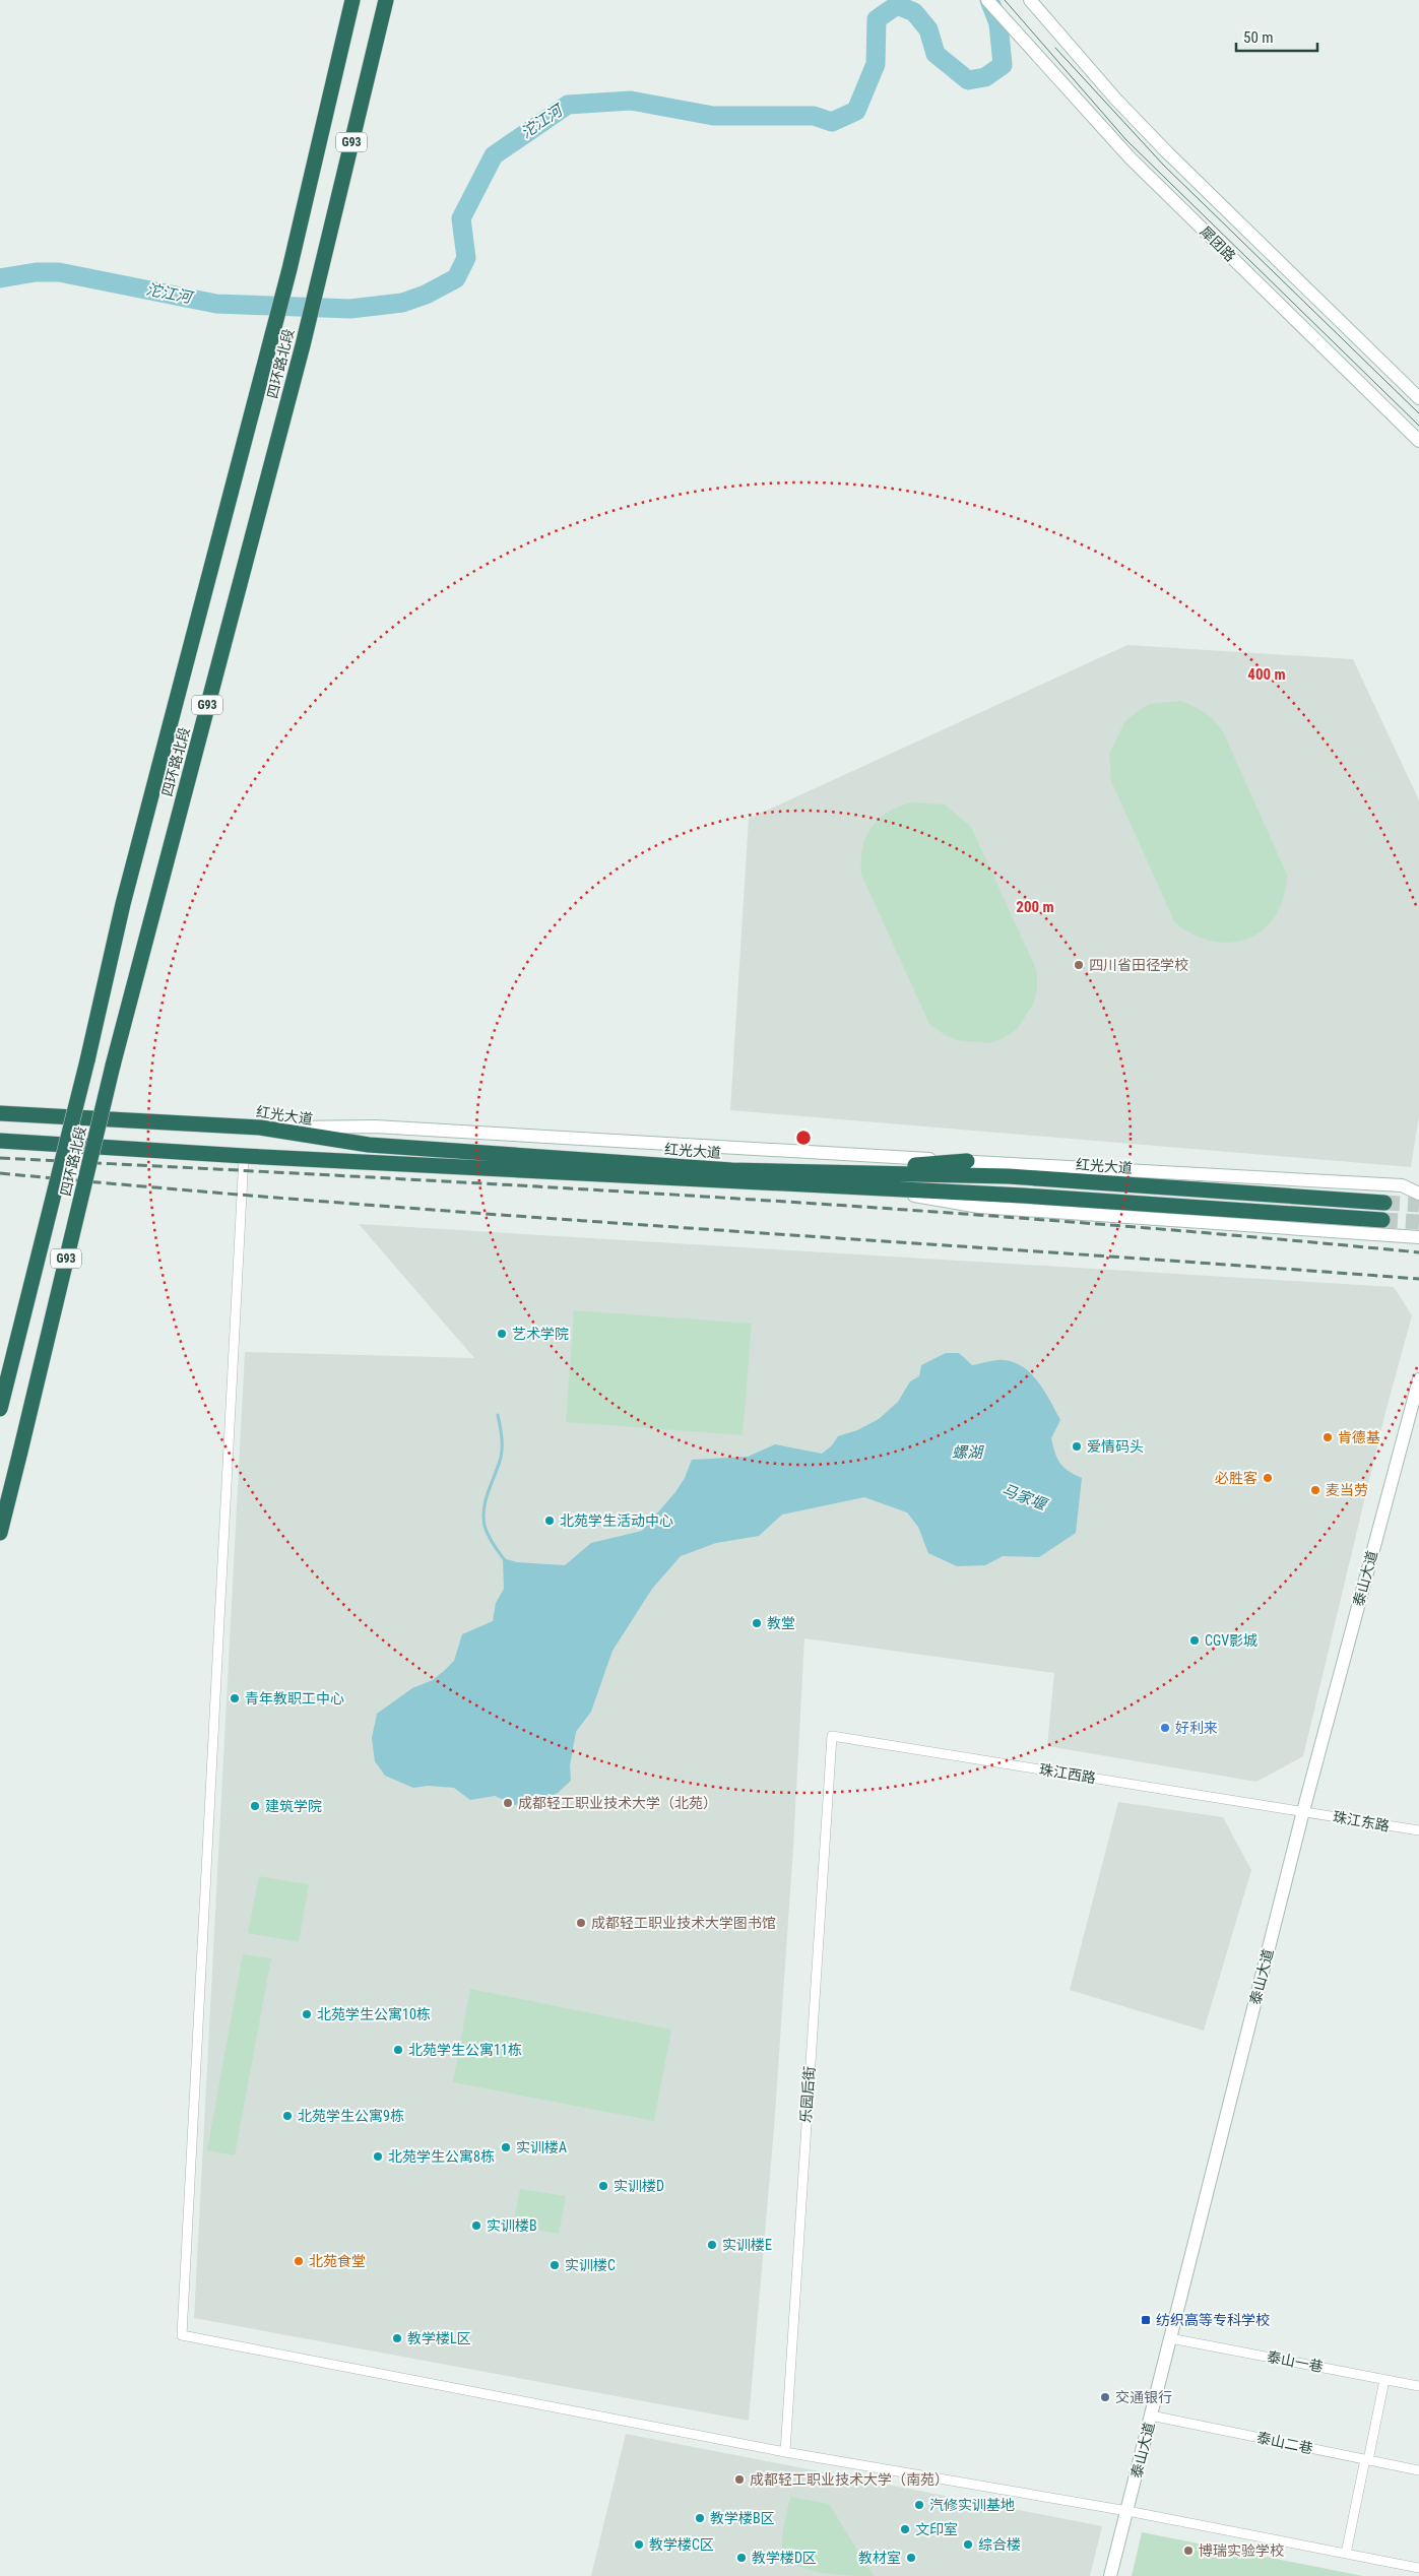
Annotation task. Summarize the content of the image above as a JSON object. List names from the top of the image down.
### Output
{
  "streets": {
    "highway": ["G93", "四环路北段", "红光大道"],
    "main road": ["犀团路", "泰山大道"],
    "street": [
      "珠江西路",
      "珠江东路",
      "乐园后街",
      "泰山一巷",
      "泰山二巷"
    ]
  },
  "crossings": [
    ["泰山大道", "珠江西路"],
    ["泰山大道", "珠江东路"],
    ["泰山大道", "泰山一巷"],
    ["泰山大道", "泰山二巷"],
    ["珠江西路", "珠江东路"],
    ["珠江西路", "乐园后街"]
  ],
  "water": ["沱江河", "螺湖", "马家堰"],
  "places": {
    "other": [
      "四川省田径学校",
      "艺术学院",
      "肯德基",
      "爱情码头",
      "必胜客",
      "麦当劳",
      "北苑学生活动中心",
      "教堂",
      "CGV影城",
      "青年教职工中心",
      "好利来",
      "成都轻工职业技术大学（北苑）",
      "建筑学院",
      "成都轻工职业技术大学图书馆",
      "北苑学生公寓10栋",
      "北苑学生公寓11栋",
      "北苑学生公寓9栋",
      "实训楼A",
      "北苑学生公寓8栋",
      "实训楼D",
      "实训楼B",
      "实训楼E",
      "北苑食堂",
      "实训楼C",
      "教学楼L区",
      "交通银行",
      "成都轻工职业技术大学（南苑）",
      "汽修实训基地",
      "教学楼B区",
      "文印室",
      "教学楼C区",
      "综合楼",
      "博瑞实验学校",
      "教学楼D区",
      "教材室"
    ],
    "transit": ["纺织高等专科学校"]
  },
  "scale_bar": "50 m",
  "rings": ["400 m", "200 m"]
}
